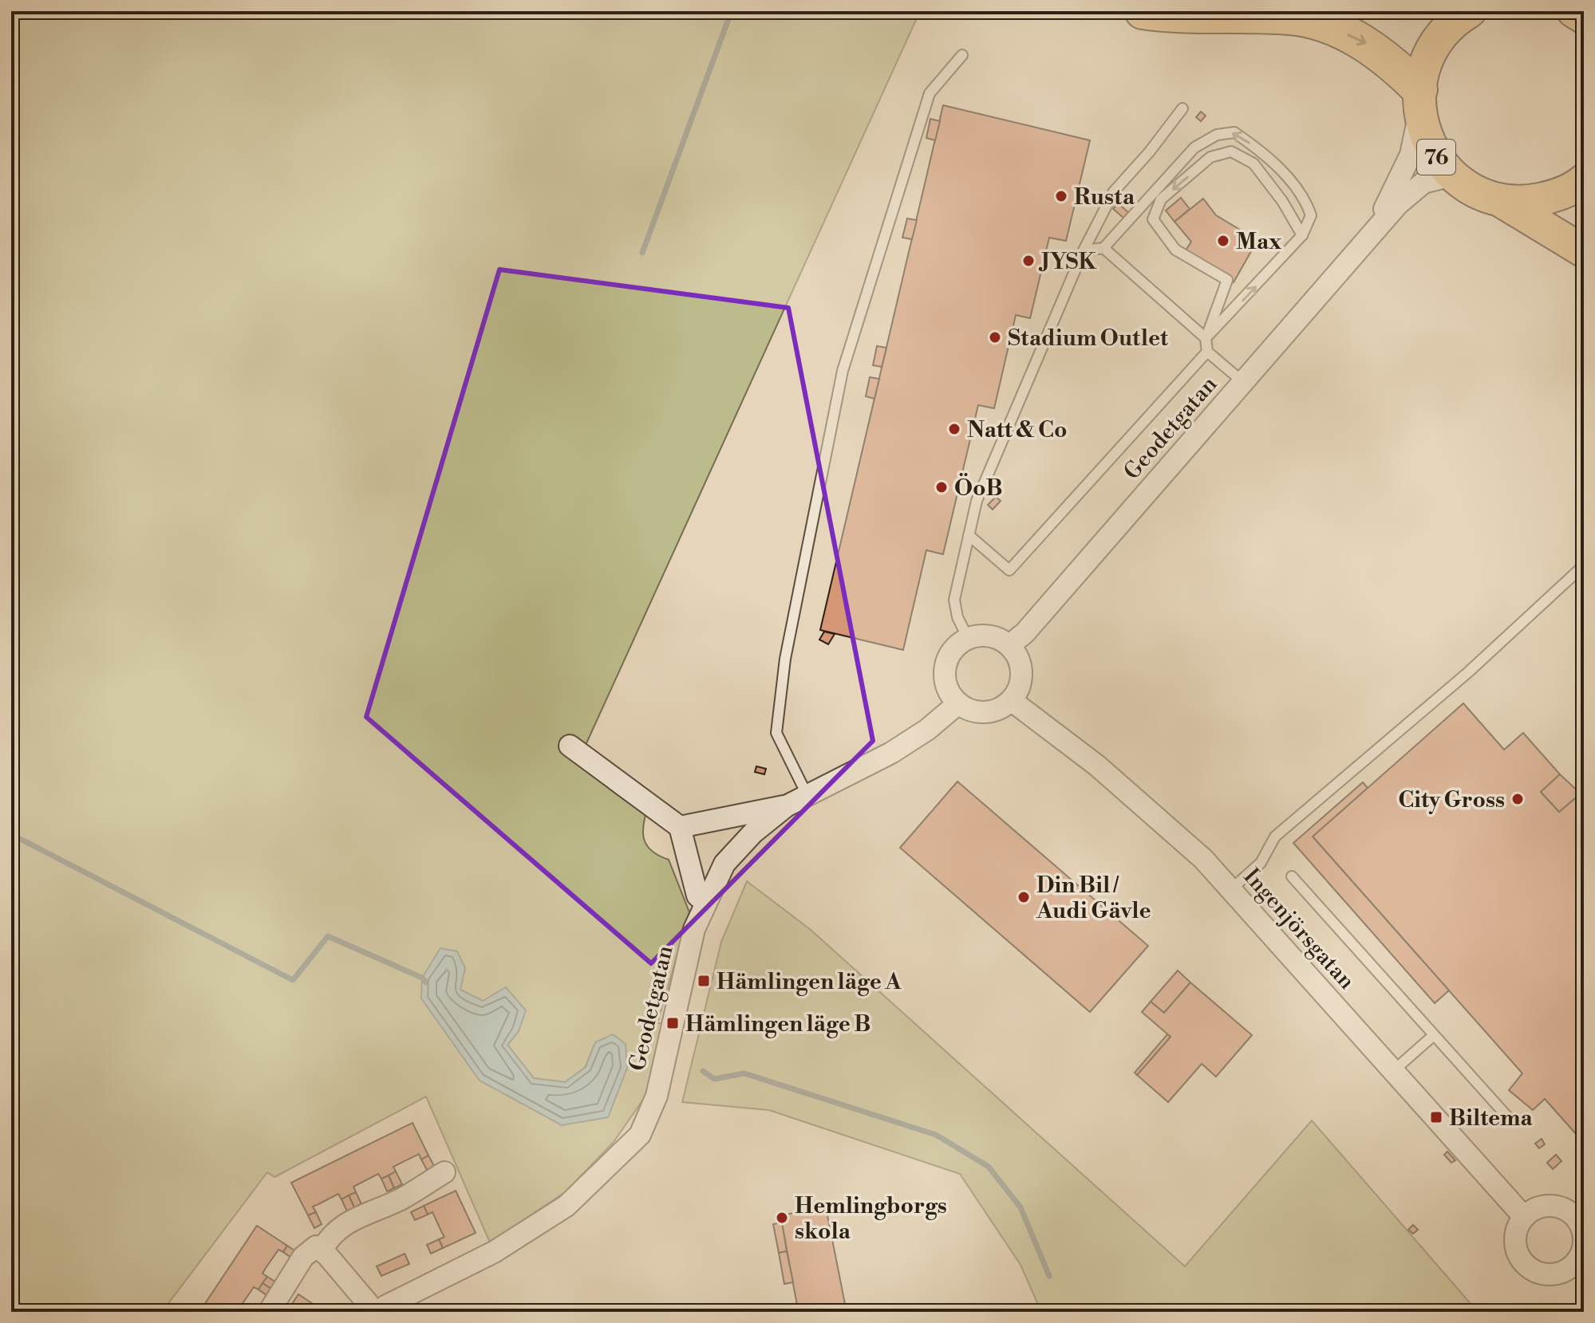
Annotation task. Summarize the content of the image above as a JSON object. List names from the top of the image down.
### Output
{
  "streets": {
    "main road": ["76"],
    "street": ["Geodetgatan", "Ingenjörsgatan"]
  },
  "crossings": [
    ["76", "Geodetgatan"],
    ["Geodetgatan", "Ingenjörsgatan"]
  ],
  "places": {
    "other": [
      "Rusta",
      "Max",
      "JYSK",
      "Stadium Outlet",
      "Natt & Co",
      "ÖoB",
      "City Gross",
      "Din Bil / Audi Gävle",
      "Hemlingborgs skola"
    ],
    "transit": ["Hämlingen läge A", "Hämlingen läge B", "Biltema"]
  }
}
